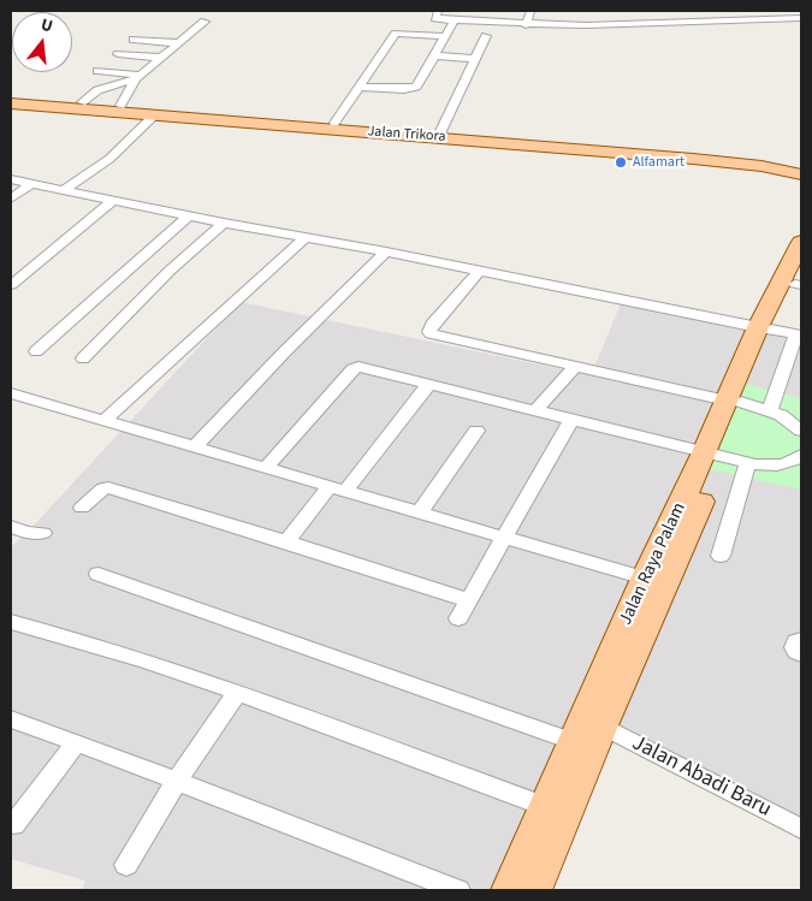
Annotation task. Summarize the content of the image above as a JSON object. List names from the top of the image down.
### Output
{
  "streets": {
    "main road": ["Jalan Trikora", "Jalan Raya Palam"],
    "street": ["Jalan Abadi Baru"]
  },
  "crossings": [
    ["Jalan Raya Palam", "Jalan Abadi Baru"]
  ],
  "places": ["Alfamart"],
  "north": "top"
}
